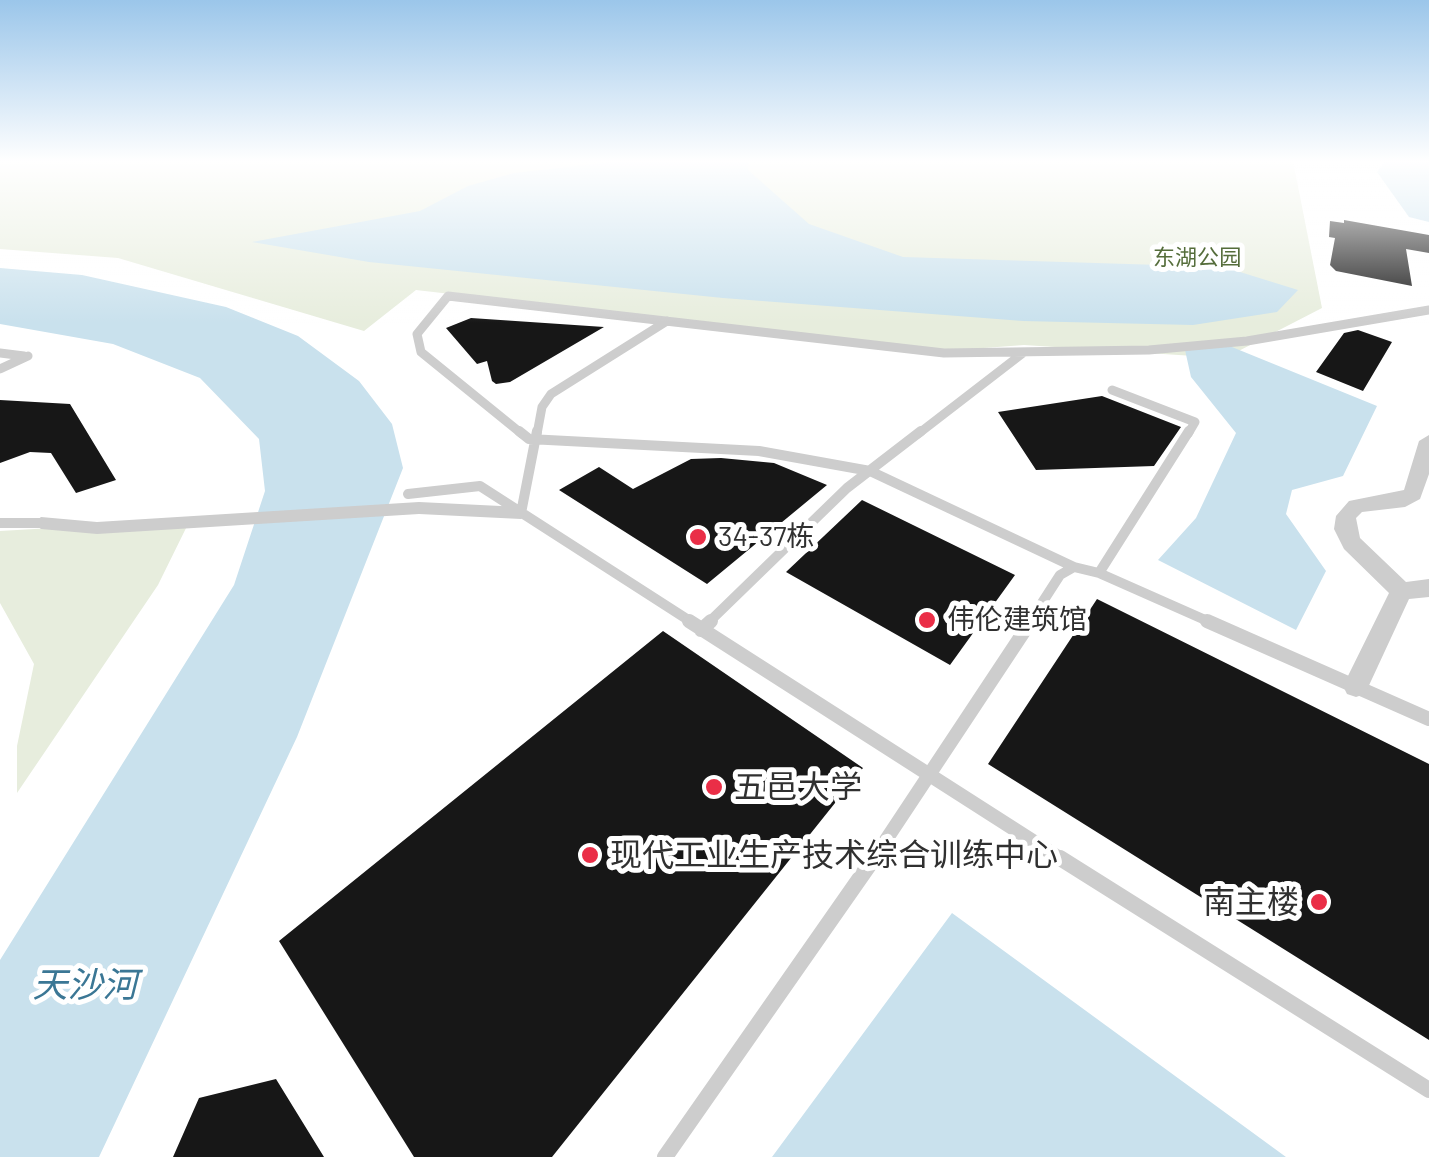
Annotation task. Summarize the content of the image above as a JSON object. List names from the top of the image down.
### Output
{
  "water": ["天沙河"],
  "parks": ["东湖公园"],
  "places": [
    "34-37栋",
    "伟伦建筑馆",
    "五邑大学",
    "现代工业生产技术综合训练中心",
    "南主楼"
  ]
}
